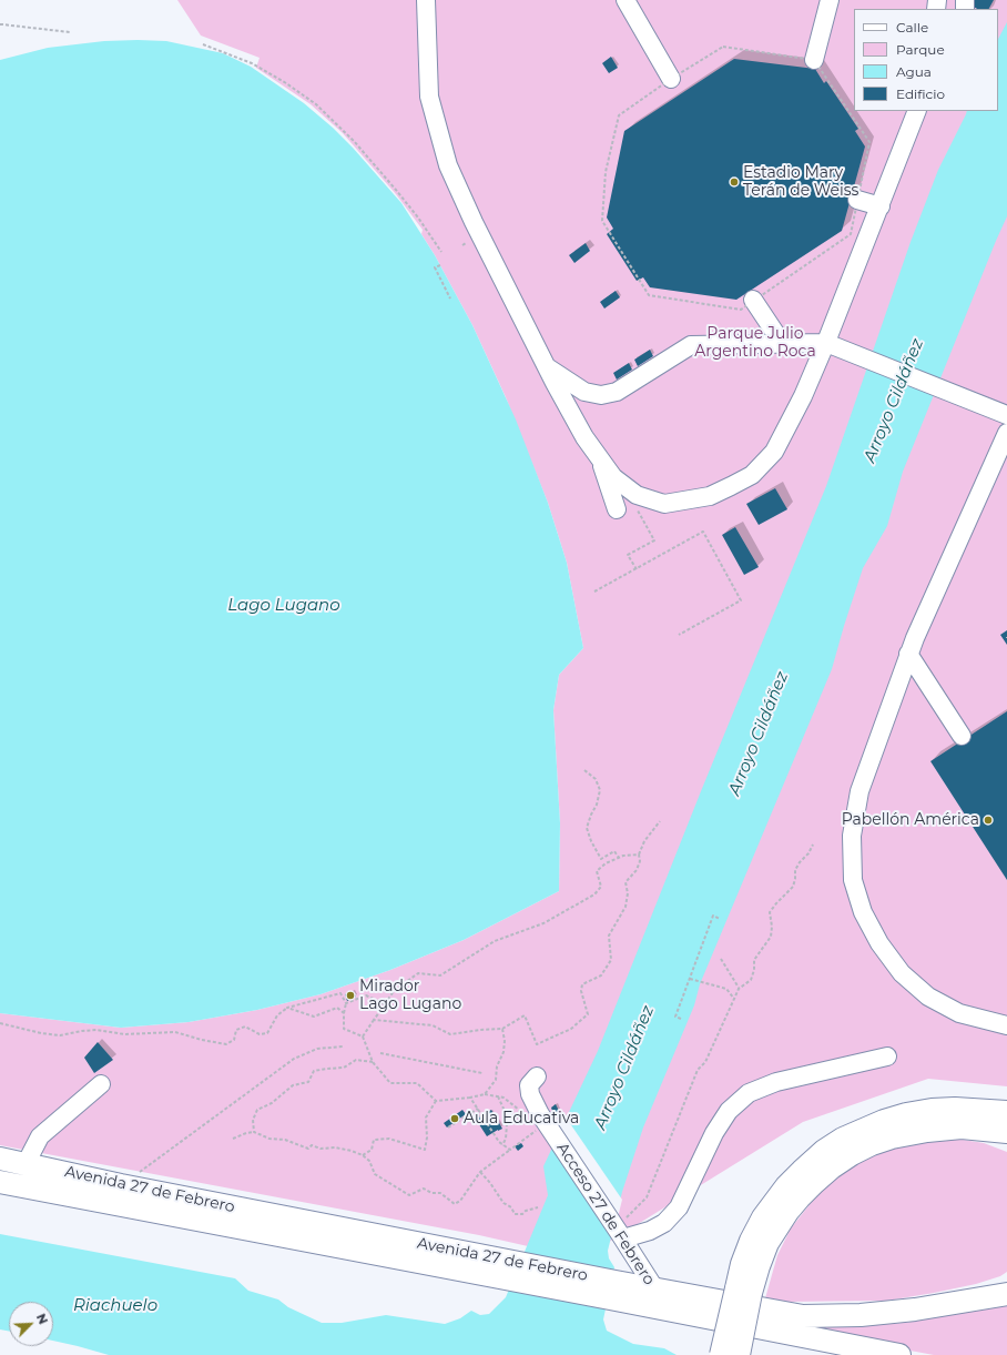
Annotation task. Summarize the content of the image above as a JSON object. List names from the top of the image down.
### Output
{
  "streets": {
    "main road": ["Avenida 27 de Febrero"],
    "lane": ["Acceso 27 de Febrero"]
  },
  "crossings": [
    ["Avenida 27 de Febrero", "Acceso 27 de Febrero"]
  ],
  "water": ["Arroyo Cildáñez", "Lago Lugano", "Riachuelo"],
  "parks": ["Parque Julio Argentino Roca"],
  "places": [
    "Estadio Mary Terán de Weiss",
    "Pabellón América",
    "Mirador Lago Lugano",
    "Aula Educativa"
  ],
  "legend": [
    "Calle",
    "Parque",
    "Agua",
    "Edificio"
  ],
  "north": "top right"
}
